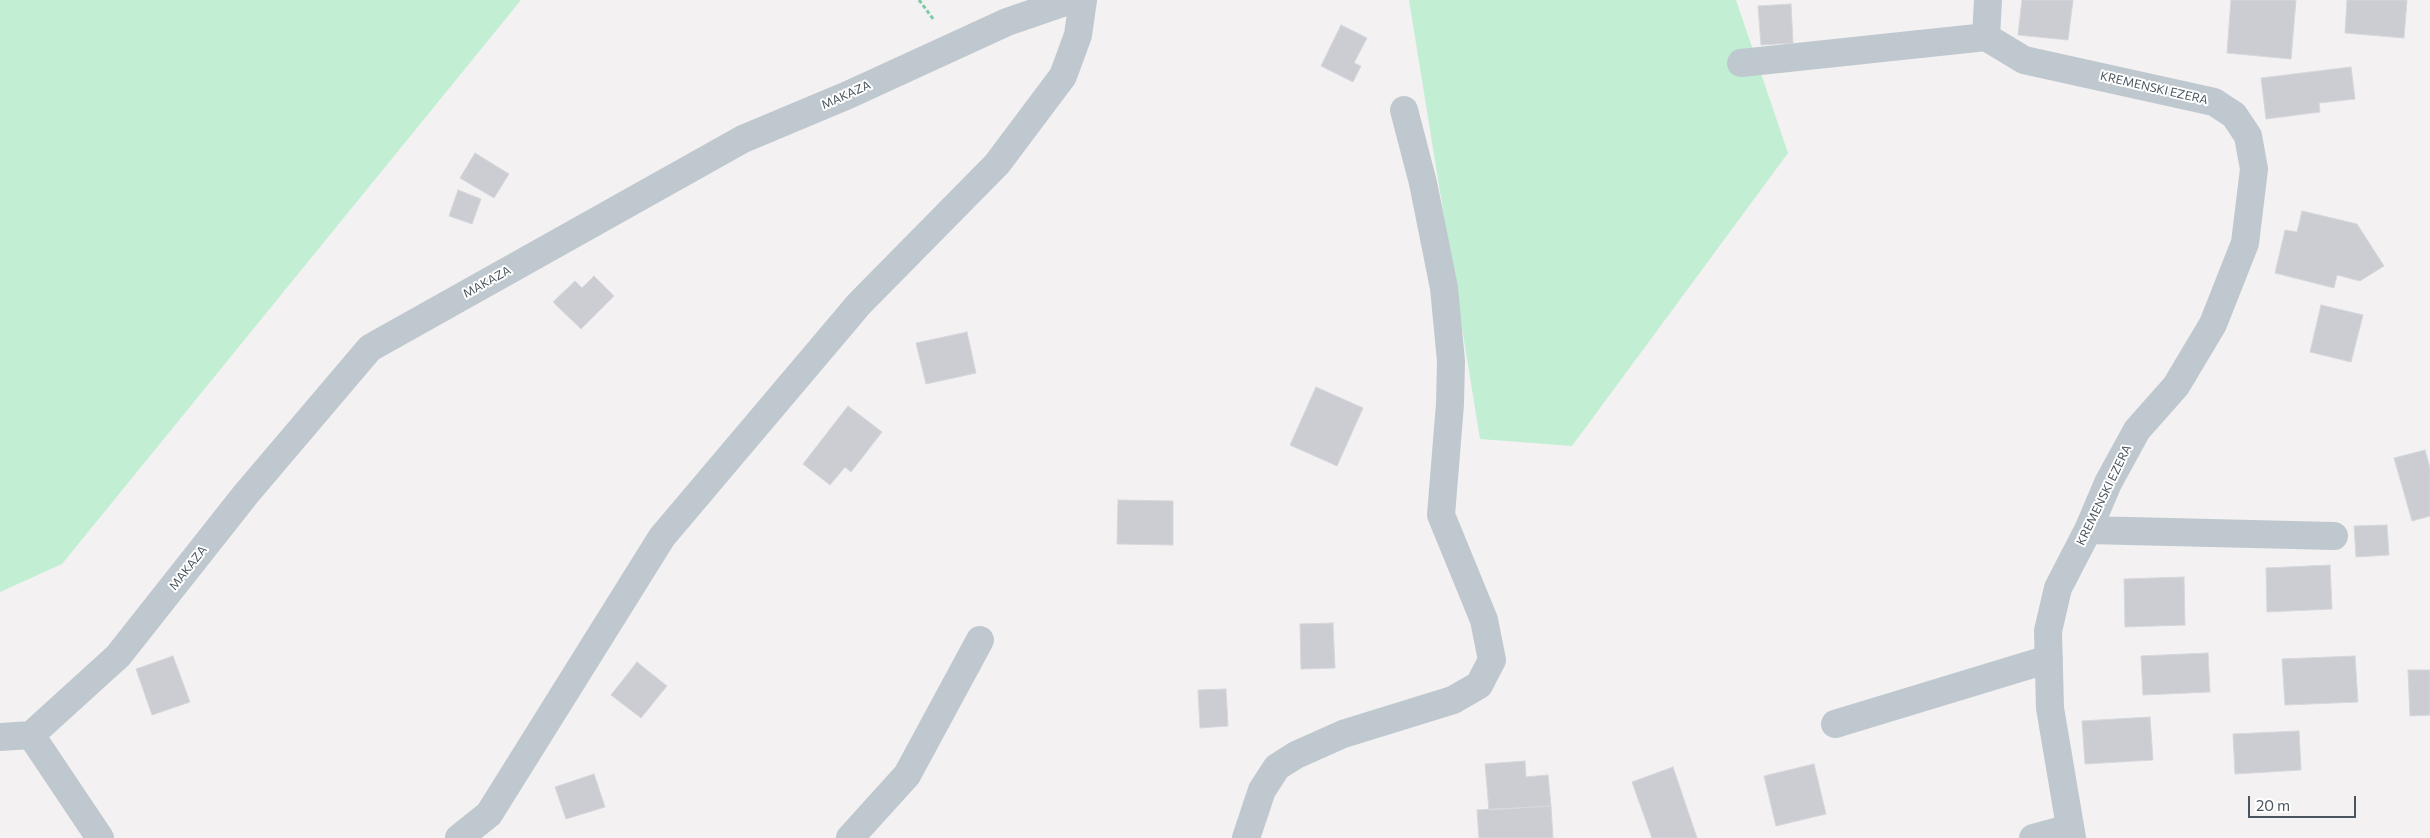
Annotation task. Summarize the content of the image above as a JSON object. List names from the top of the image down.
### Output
{
  "streets": {
    "street": ["KREMENSKI EZERA", "MAKAZA"]
  },
  "scale_bar": "20 m"
}
